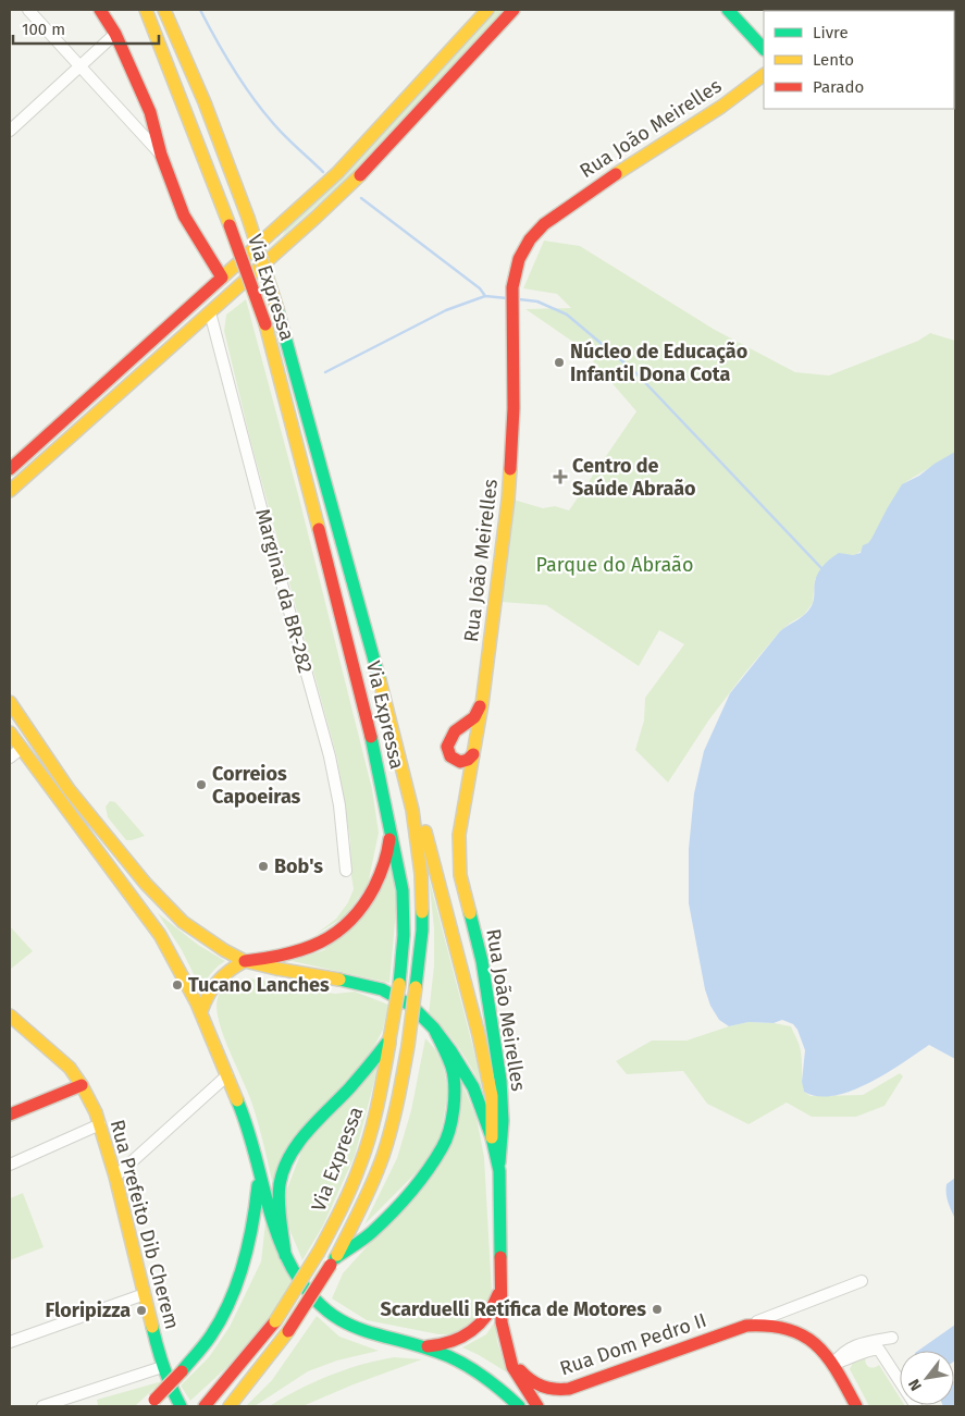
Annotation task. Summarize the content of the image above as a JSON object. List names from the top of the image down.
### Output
{
  "streets": {
    "main road": [
      "Rua João Meirelles",
      "Via Expressa",
      "Rua Prefeito Dib Cherem",
      "Rua Dom Pedro II"
    ],
    "street": ["Marginal da BR-282"]
  },
  "parks": ["Parque do Abraão"],
  "places": {
    "other": [
      "Núcleo de Educação Infantil Dona Cota",
      "Correios Capoeiras",
      "Bob's",
      "Tucano Lanches",
      "Scarduelli Retífica de Motores",
      "Floripizza"
    ],
    "health": ["Centro de Saúde Abraão"]
  },
  "legend": ["Livre", "Lento", "Parado"],
  "scale_bar": "100 m",
  "north": "bottom left"
}
